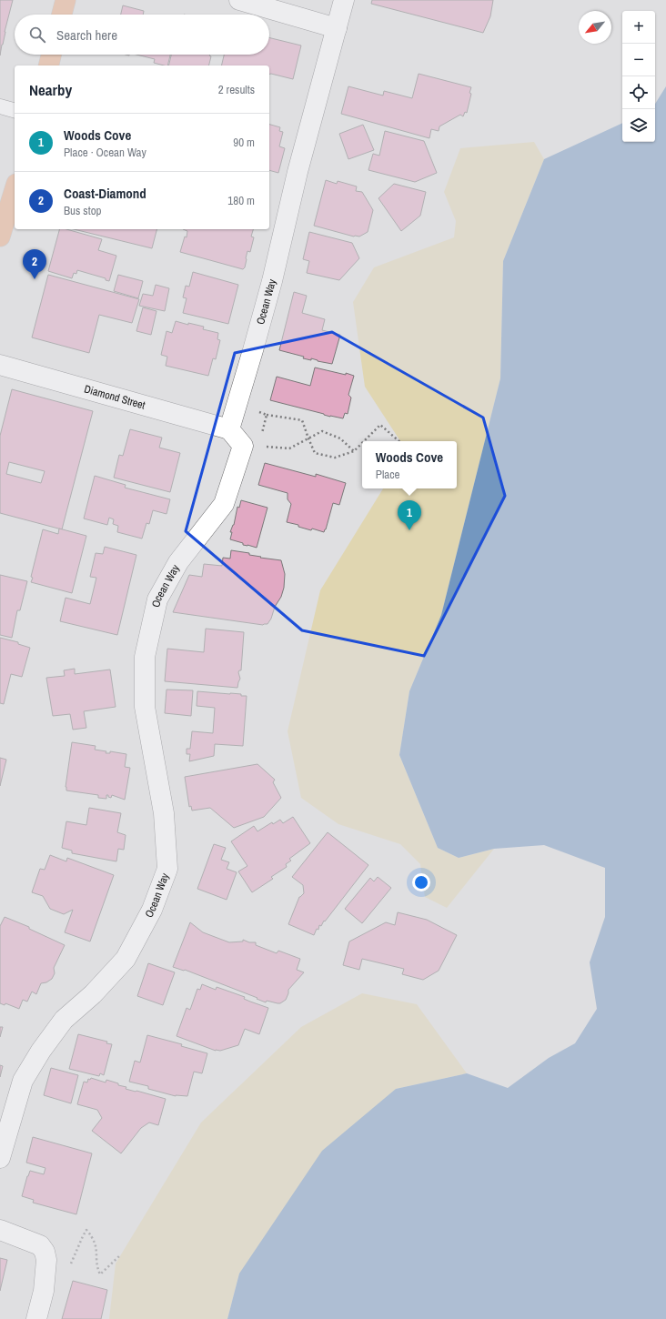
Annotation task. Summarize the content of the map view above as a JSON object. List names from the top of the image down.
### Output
{
  "streets": {
    "street": ["Ocean Way", "Diamond Street"]
  },
  "crossings": [
    ["Ocean Way", "Diamond Street"]
  ],
  "north": "bottom left",
  "page": {
    "map_buttons": ["+", "−"],
    "search": "Search here",
    "heading": ["Nearby", "2 results"],
    "list": [
      {
        "mark": "1",
        "name": "Woods Cove",
        "note": "Place · Ocean Way",
        "value": "90 m"
      },
      {
        "mark": "2",
        "name": "Coast-Diamond",
        "note": "Bus stop",
        "value": "180 m"
      }
    ],
    "pins": ["2", "1"],
    "popup": ["Woods Cove", "Place"]
  }
}
